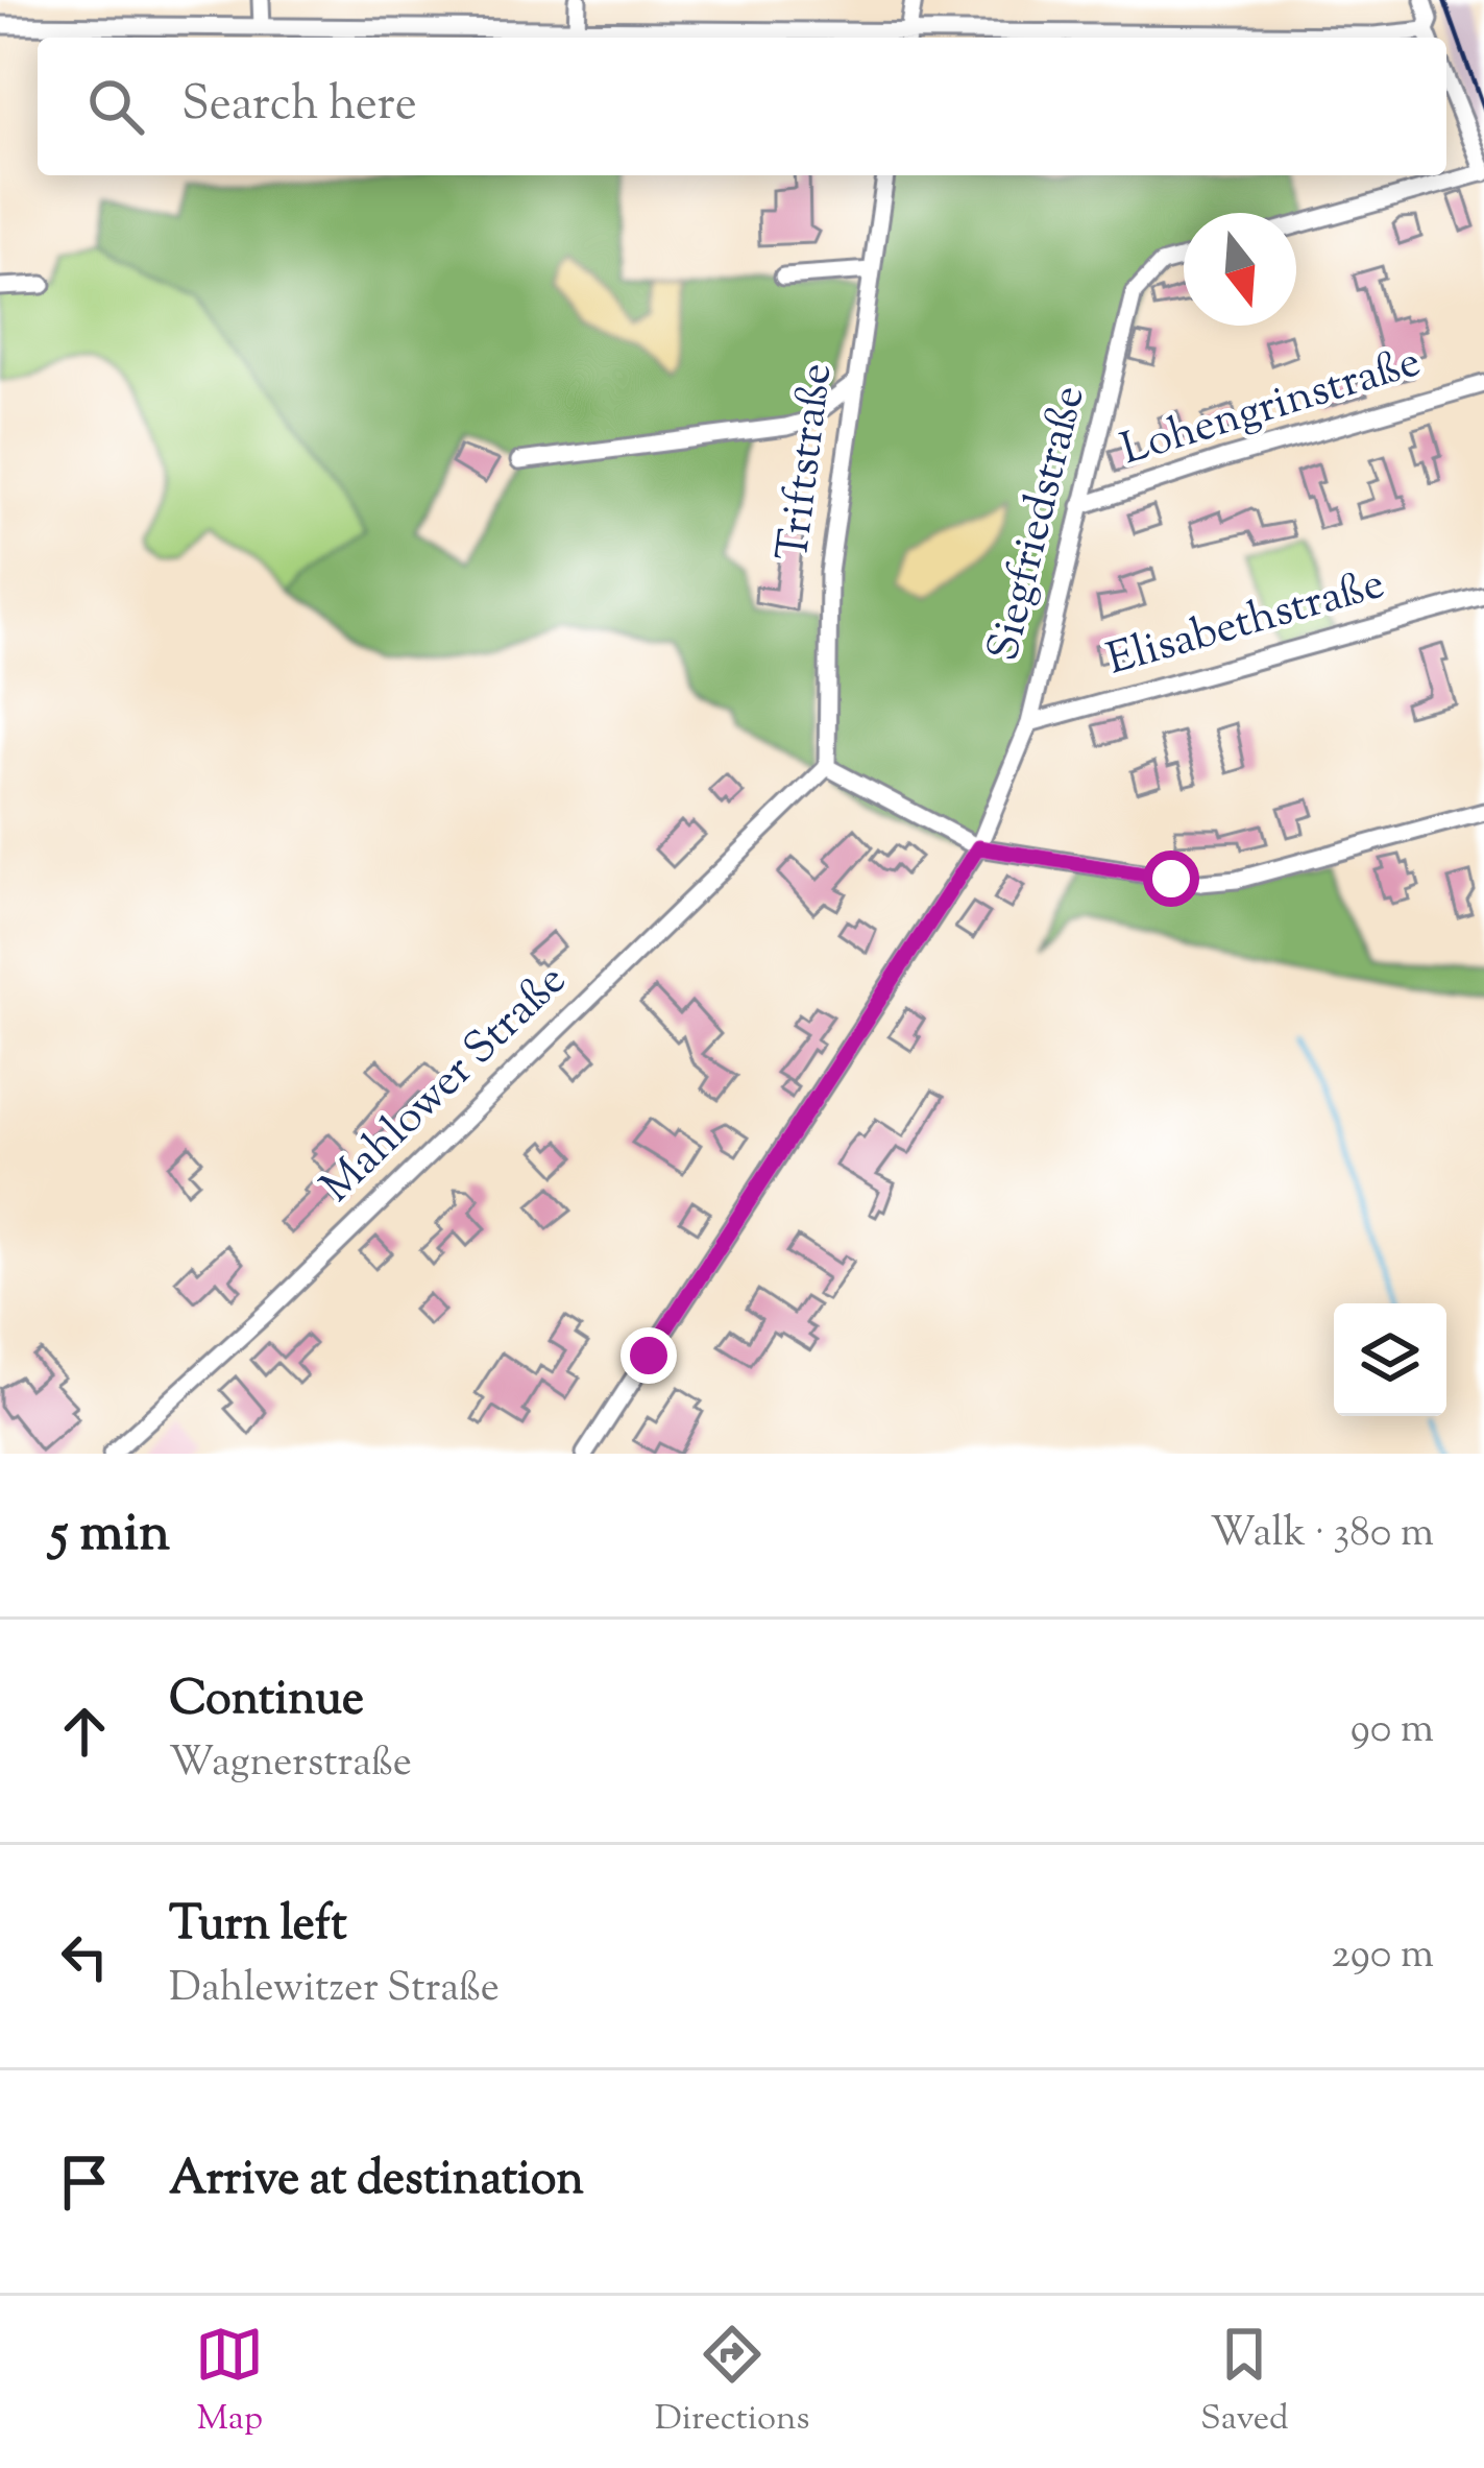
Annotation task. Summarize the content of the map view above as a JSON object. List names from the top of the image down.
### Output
{
  "streets": {
    "street": [
      "Lohengrinstraße",
      "Triftstraße",
      "Siegfriedstraße",
      "Elisabethstraße",
      "Mahlower Straße"
    ]
  },
  "crossings": [
    ["Lohengrinstraße", "Siegfriedstraße"],
    ["Triftstraße", "Mahlower Straße"],
    ["Siegfriedstraße", "Elisabethstraße"]
  ],
  "north": "bottom",
  "page": {
    "search": "Search here",
    "heading": ["5 min", "Walk · 380 m"],
    "list": [
      ["Continue", "Wagnerstraße", "90 m"],
      ["Turn left", "Dahlewitzer Straße", "290 m"],
      "Arrive at destination"
    ],
    "nav": ["Map", "Directions", "Saved"]
  }
}
